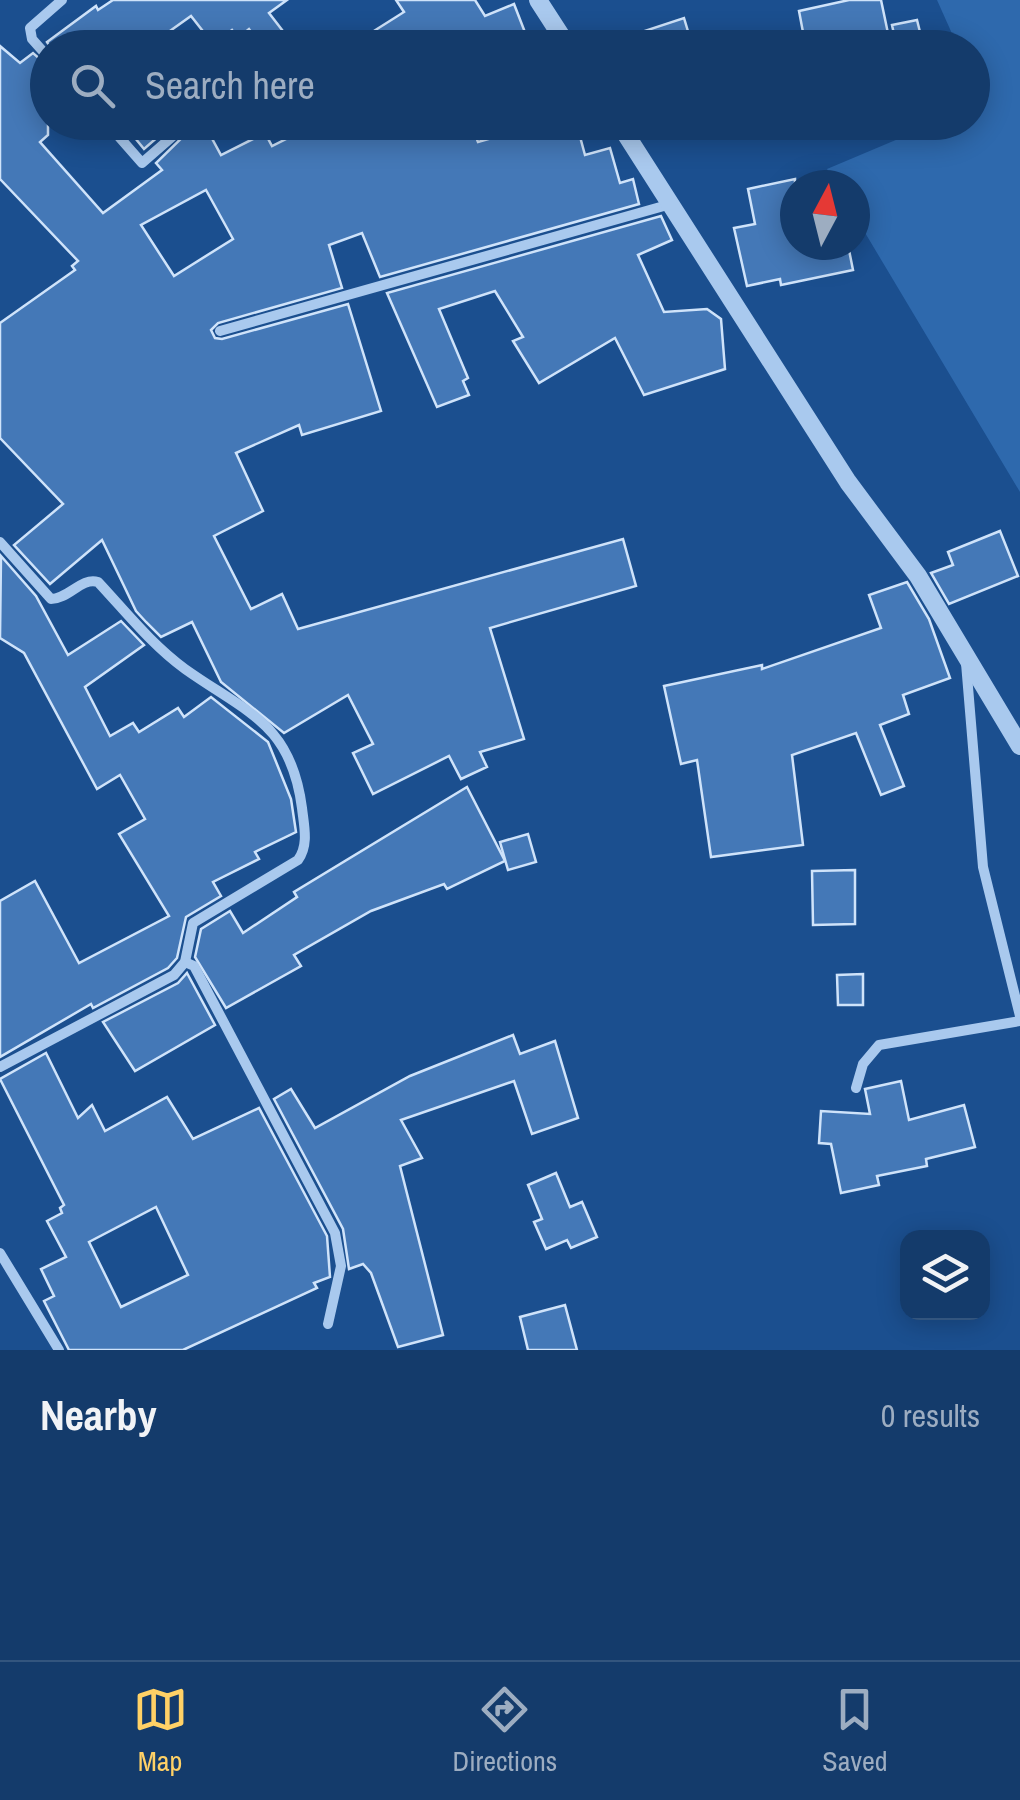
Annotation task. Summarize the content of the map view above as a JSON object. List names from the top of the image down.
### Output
{
  "north": "top",
  "page": {
    "search": "Search here",
    "heading": ["Nearby", "0 results"],
    "nav": ["Map", "Directions", "Saved"]
  }
}
